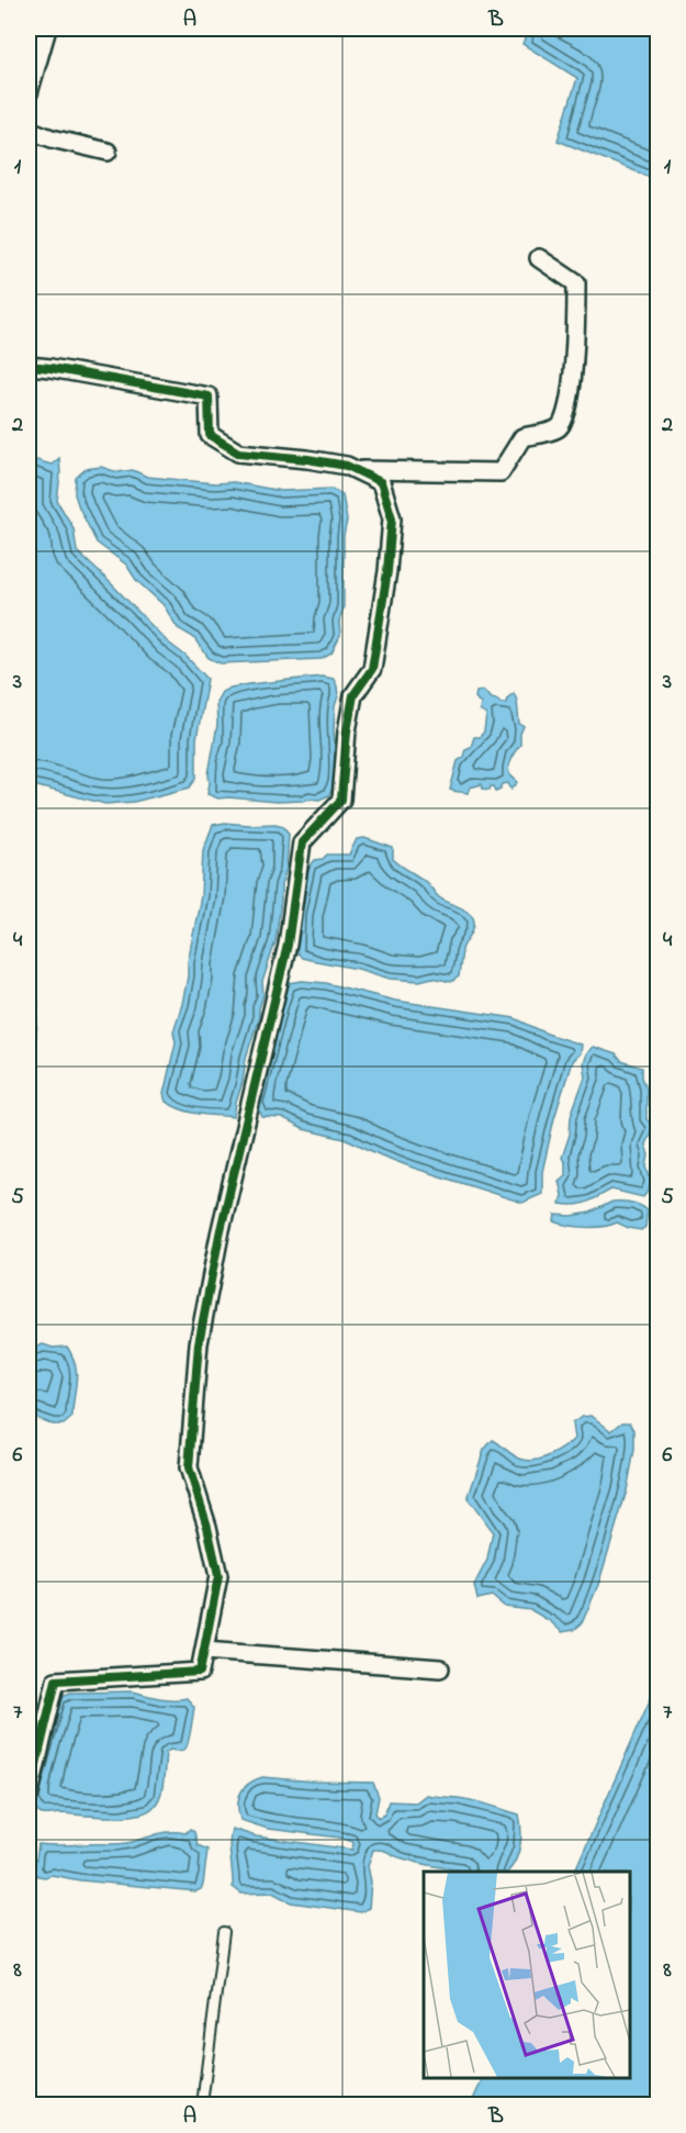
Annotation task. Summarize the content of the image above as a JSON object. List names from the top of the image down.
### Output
{
  "grid": {
    "columns": ["A", "B"],
    "rows": [
      "1",
      "2",
      "3",
      "4",
      "5",
      "6",
      "7",
      "8"
    ]
  }
}
